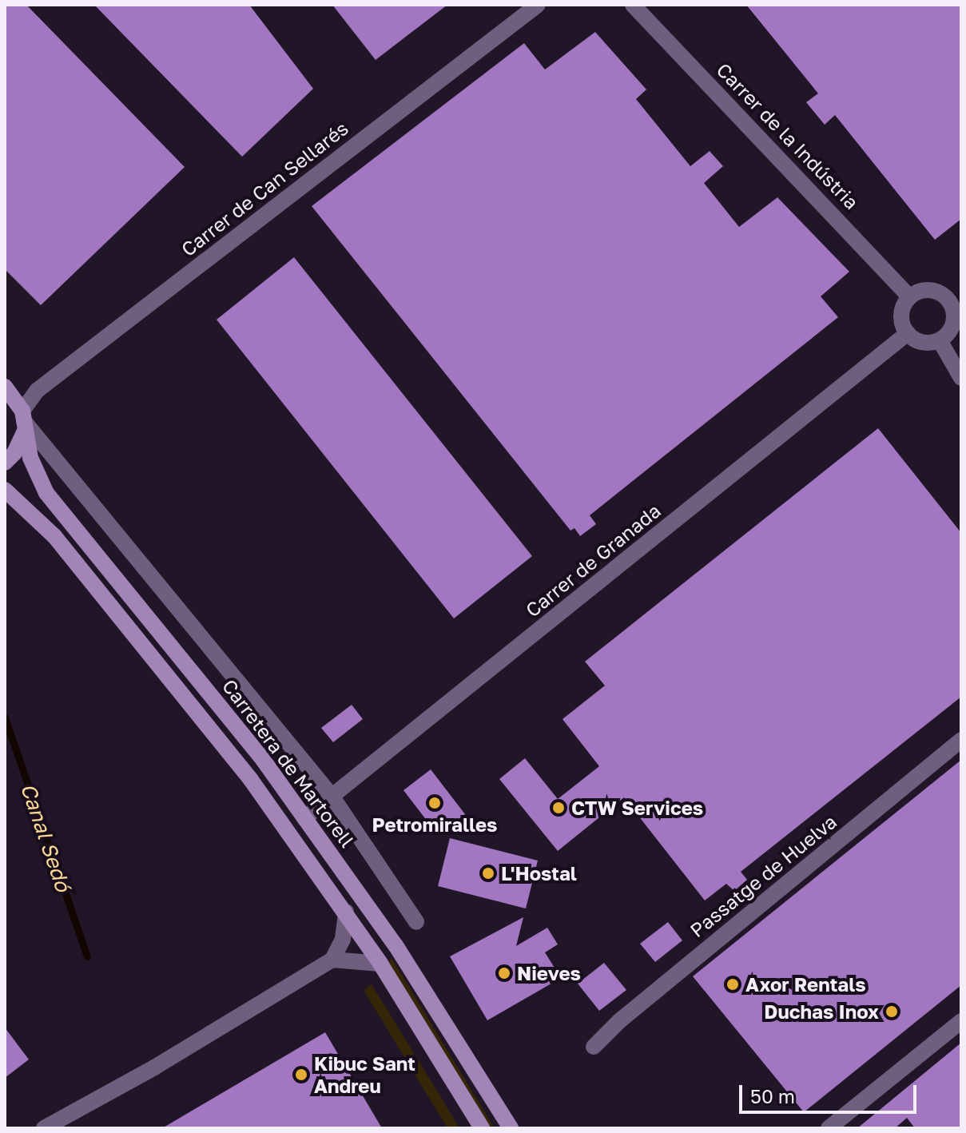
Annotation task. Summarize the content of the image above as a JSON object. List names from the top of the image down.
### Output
{
  "streets": {
    "main road": ["Carretera de Martorell"],
    "street": [
      "Carrer de la Indústria",
      "Carrer de Can Sellarés",
      "Carrer de Granada",
      "Passatge de Huelva"
    ]
  },
  "crossings": [
    ["Carrer de la Indústria", "Carrer de Granada"],
    ["Carrer de Can Sellarés", "Carretera de Martorell"],
    ["Carrer de Granada", "Carretera de Martorell"]
  ],
  "water": ["Canal Sedó"],
  "places": [
    "Petromiralles",
    "CTW Services",
    "L'Hostal",
    "Nieves",
    "Axor Rentals",
    "Duchas Inox",
    "Kibuc Sant Andreu"
  ],
  "scale_bar": "50 m"
}
